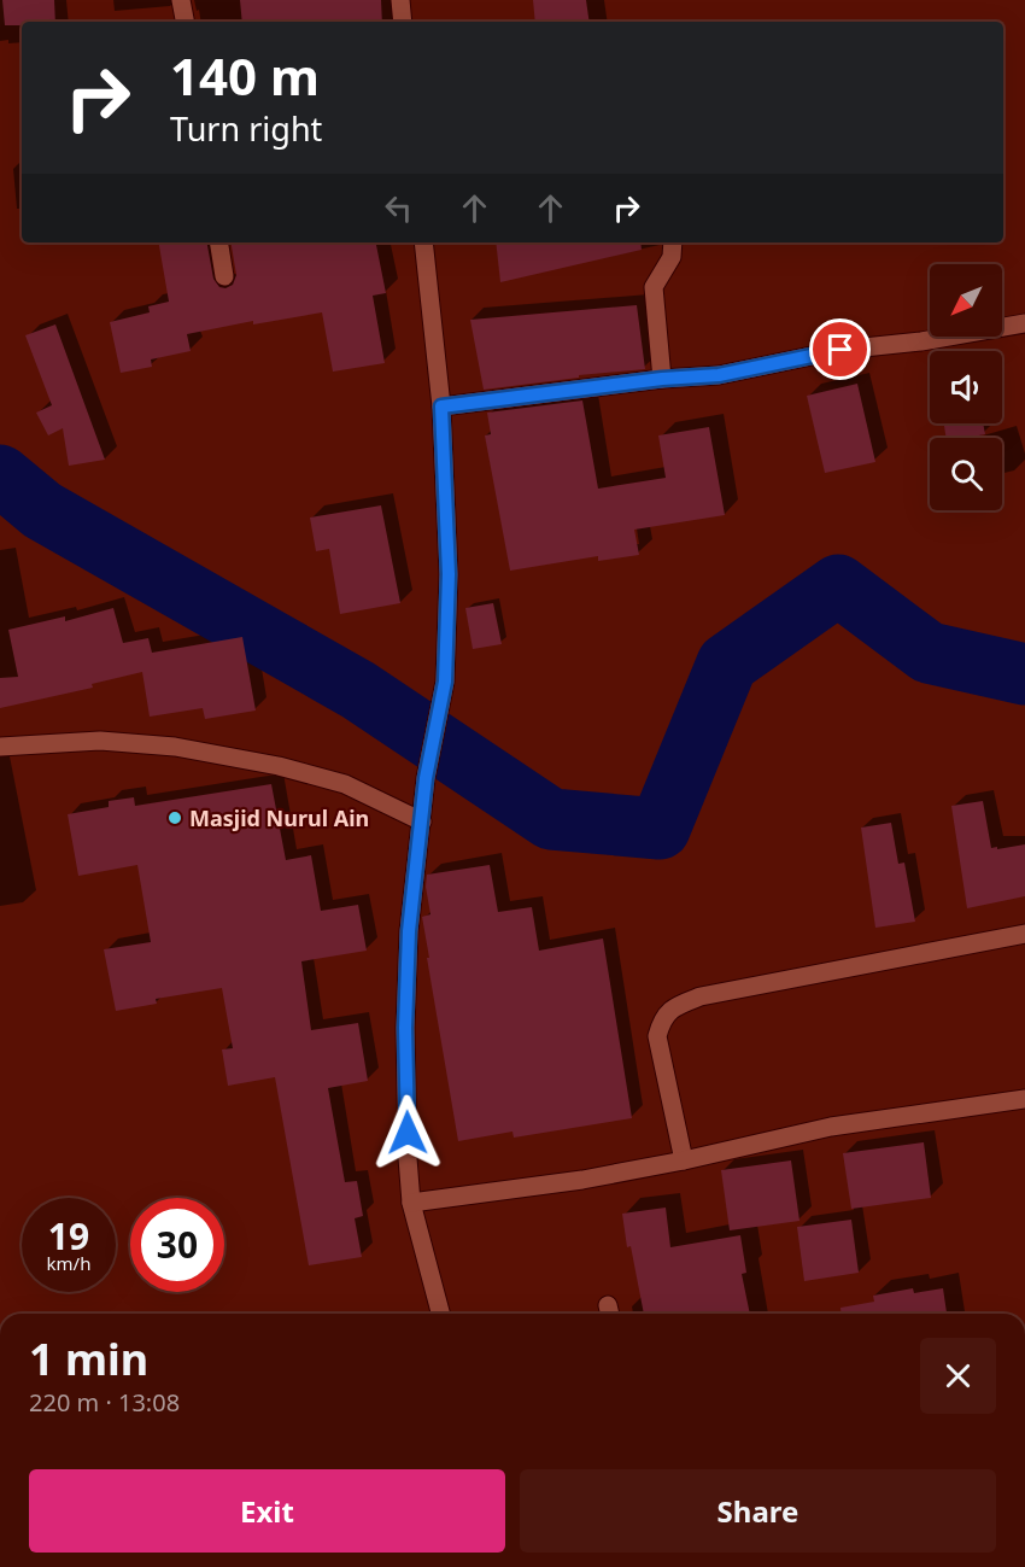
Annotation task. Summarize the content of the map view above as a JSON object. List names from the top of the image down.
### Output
{
  "places": ["Masjid Nurul Ain"],
  "north": "bottom left",
  "page": {
    "turn": ["140 m", "Turn right"],
    "speed": "19 km/h",
    "limit": "30",
    "heading": ["1 min", "220 m · 13:08"],
    "buttons": ["Exit", "Share"]
  }
}
